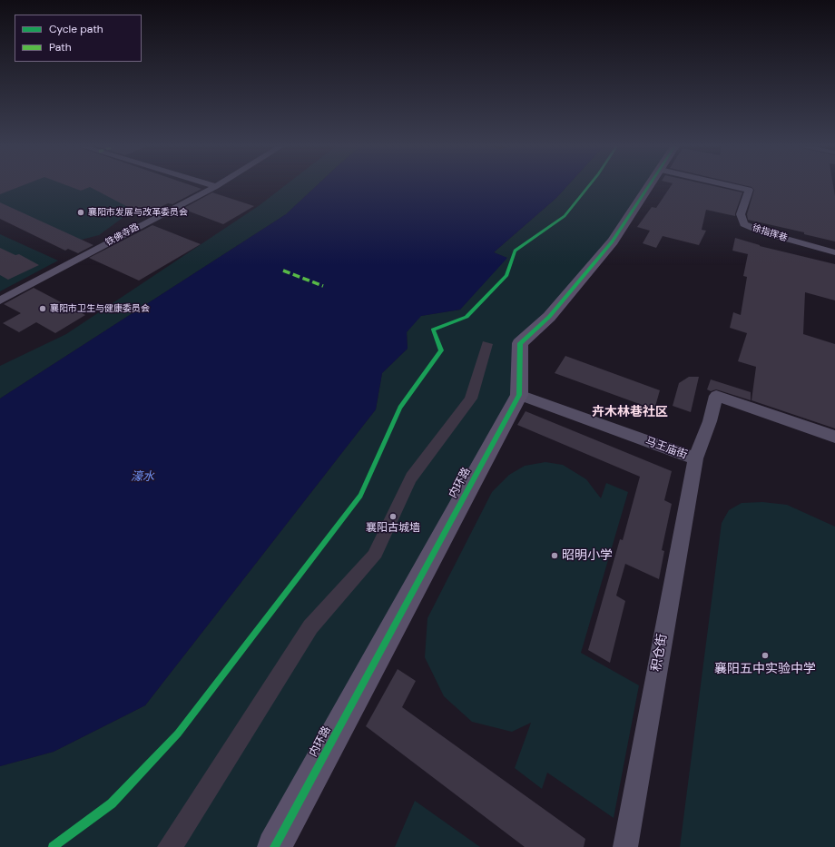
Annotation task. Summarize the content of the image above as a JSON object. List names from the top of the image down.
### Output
{
  "streets": {
    "street": [
      "徐指挥巷",
      "铁佛寺路",
      "马王庙街",
      "内环路",
      "积仓街"
    ]
  },
  "crossings": [
    ["马王庙街", "内环路"],
    ["马王庙街", "积仓街"]
  ],
  "districts": ["卉木林巷社区"],
  "water": ["濠水"],
  "places": [
    "襄阳市发展与改革委员会",
    "襄阳市卫生与健康委员会",
    "襄阳古城墙",
    "昭明小学",
    "襄阳五中实验中学"
  ],
  "legend": ["Cycle path", "Path"]
}
